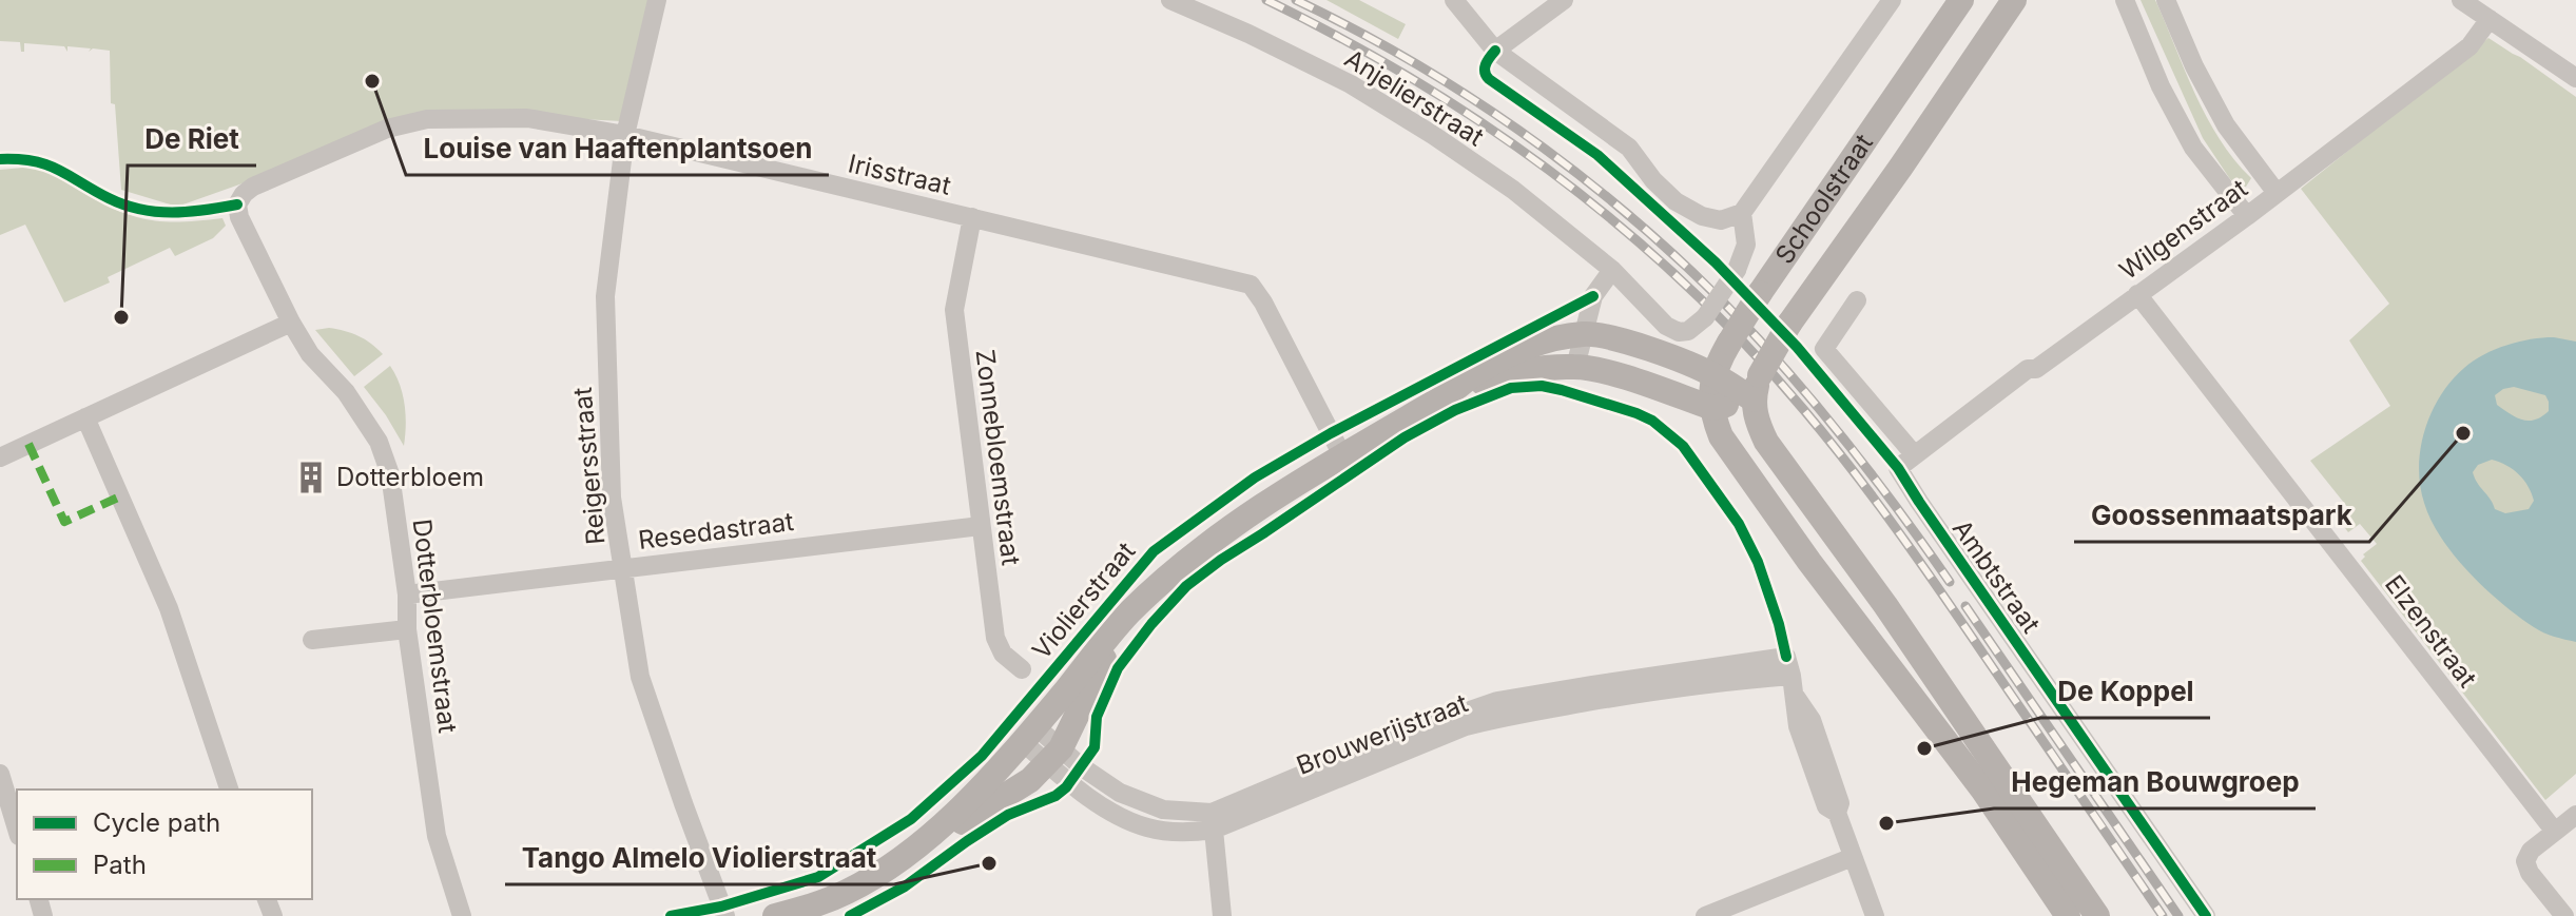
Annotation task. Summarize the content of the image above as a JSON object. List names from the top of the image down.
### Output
{
  "streets": {
    "main road": ["Schoolstraat", "Violierstraat"],
    "street": [
      "Anjelierstraat",
      "Irisstraat",
      "Wilgenstraat",
      "Zonnebloemstraat",
      "Reigersstraat",
      "Resedastraat",
      "Ambtstraat",
      "Dotterbloemstraat",
      "Elzenstraat",
      "Brouwerijstraat"
    ]
  },
  "crossings": [
    ["Anjelierstraat", "Schoolstraat"],
    ["Irisstraat", "Zonnebloemstraat"],
    ["Irisstraat", "Reigersstraat"],
    ["Irisstraat", "Violierstraat"],
    ["Irisstraat", "Dotterbloemstraat"],
    ["Schoolstraat", "Violierstraat"],
    ["Wilgenstraat", "Ambtstraat"],
    ["Wilgenstraat", "Elzenstraat"],
    ["Zonnebloemstraat", "Resedastraat"],
    ["Reigersstraat", "Resedastraat"],
    ["Resedastraat", "Dotterbloemstraat"],
    ["Violierstraat", "Brouwerijstraat"]
  ],
  "places": {
    "other": [
      "Louise van Haaftenplantsoen",
      "De Riet",
      "Goossenmaatspark",
      "De Koppel",
      "Hegeman Bouwgroep",
      "Tango Almelo Violierstraat"
    ],
    "building": ["Dotterbloem"]
  },
  "legend": ["Cycle path", "Path"]
}
